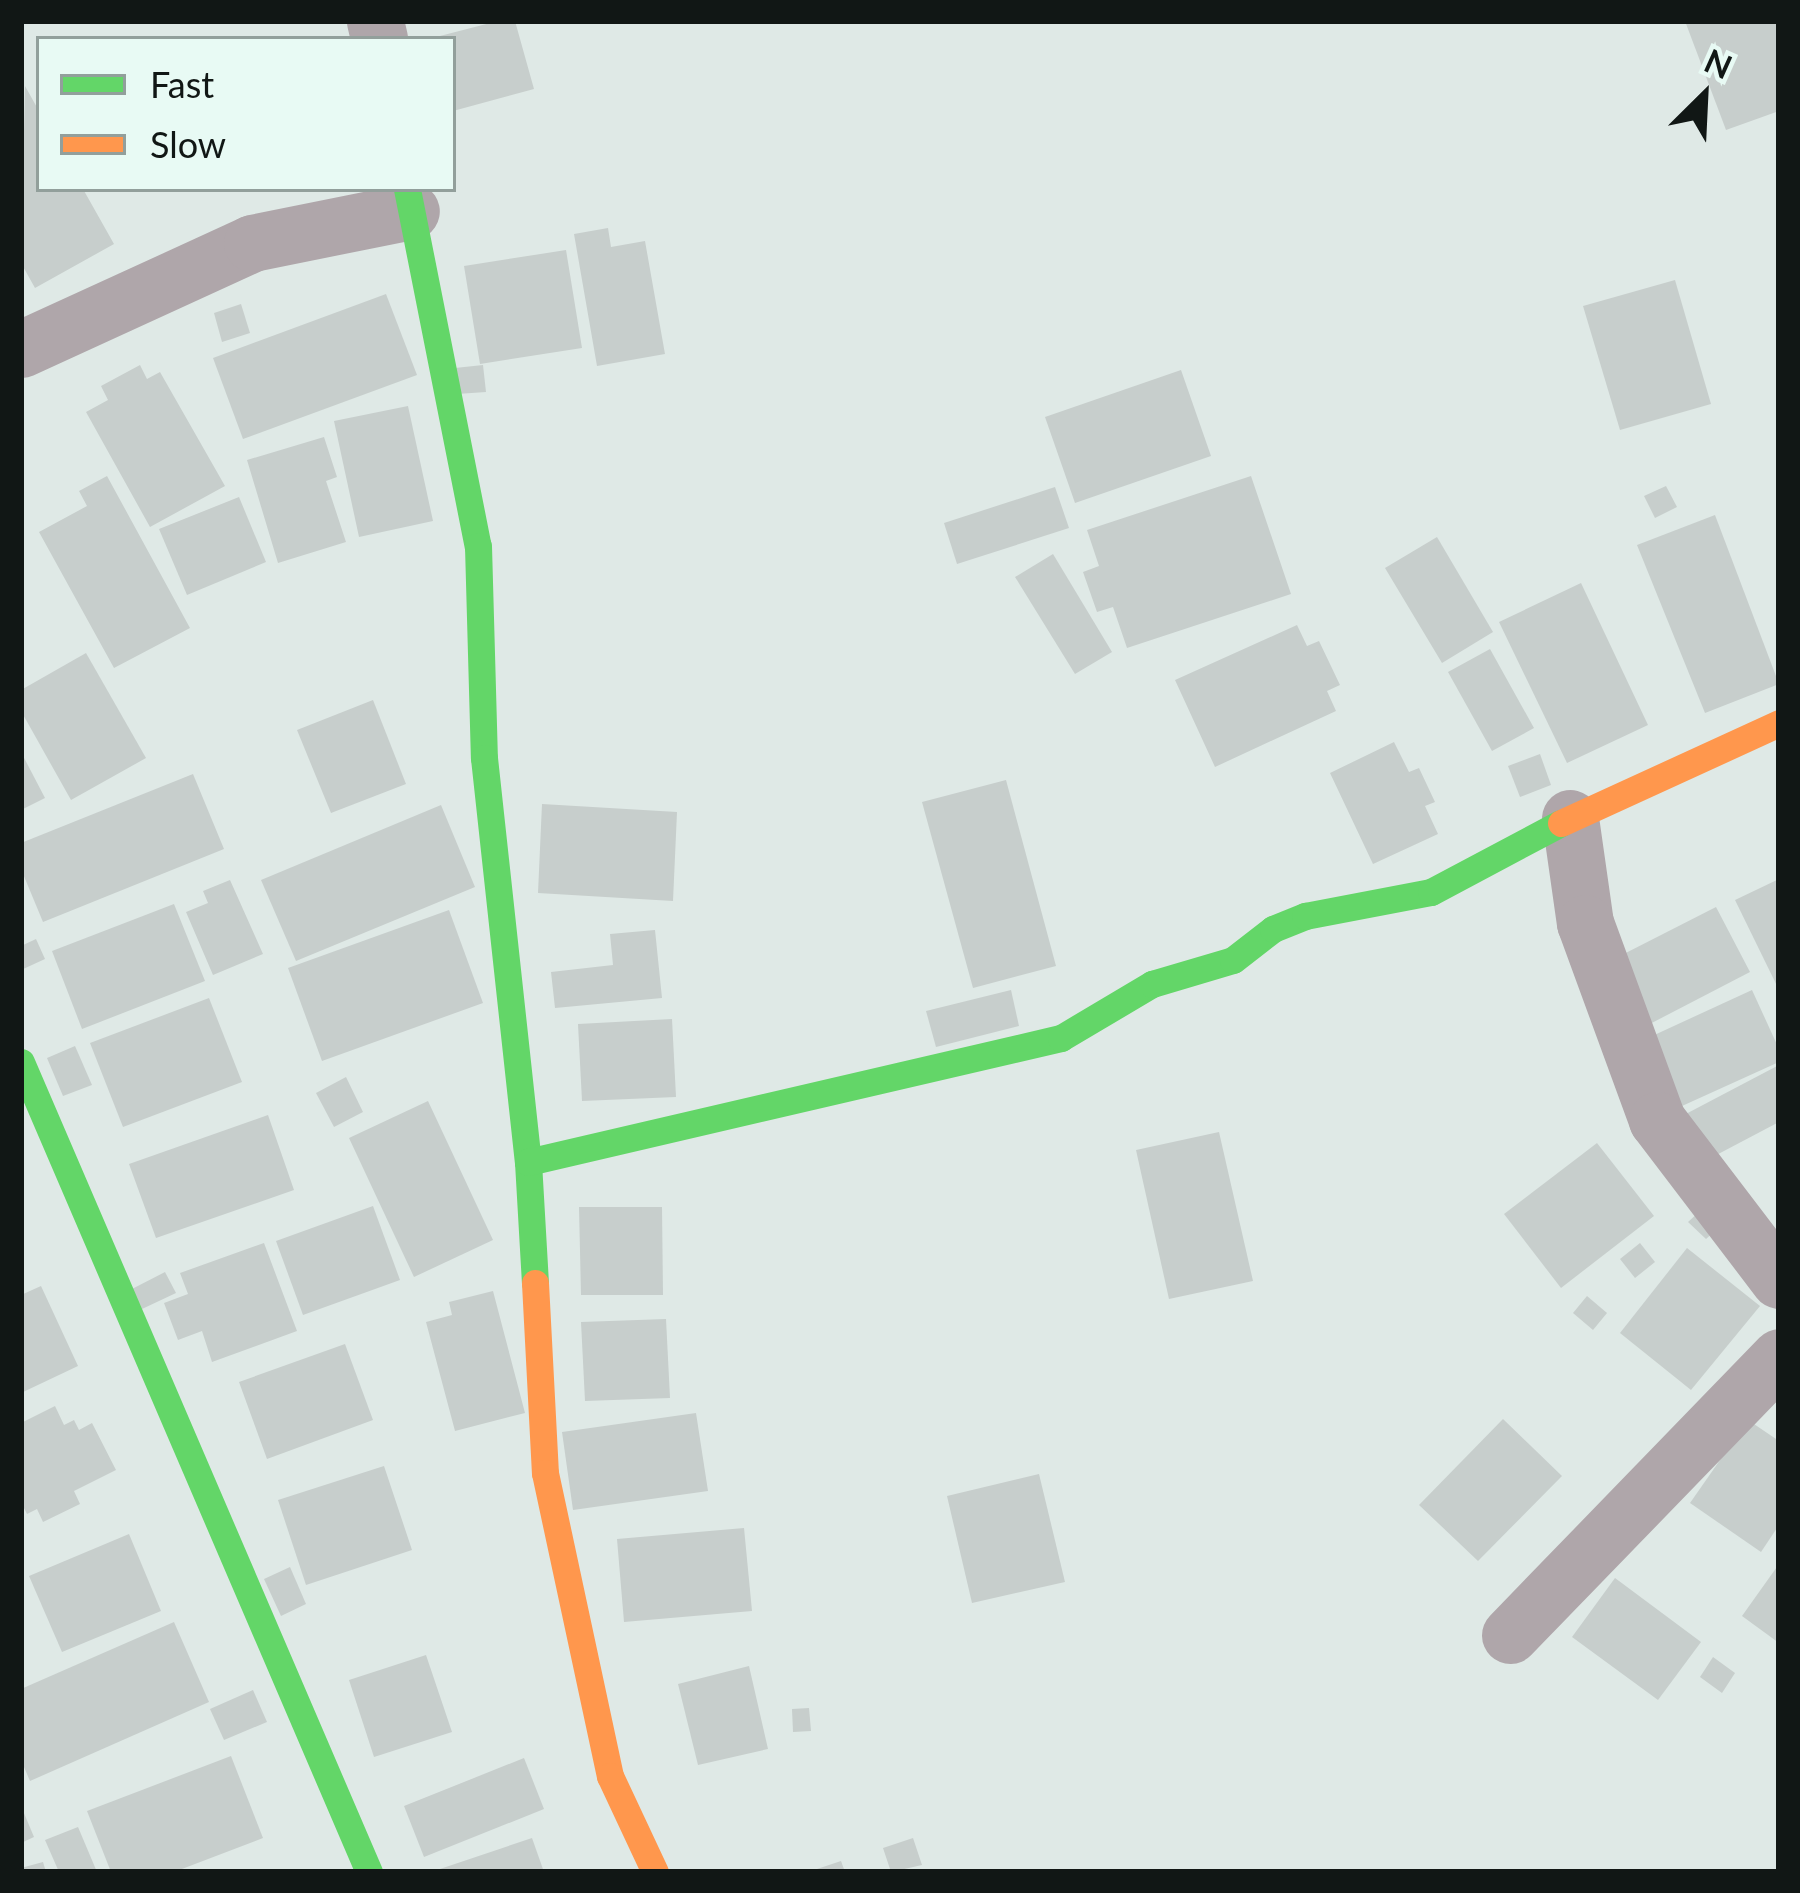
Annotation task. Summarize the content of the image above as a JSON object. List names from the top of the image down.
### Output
{
  "legend": ["Fast", "Slow"],
  "north": "top right"
}
